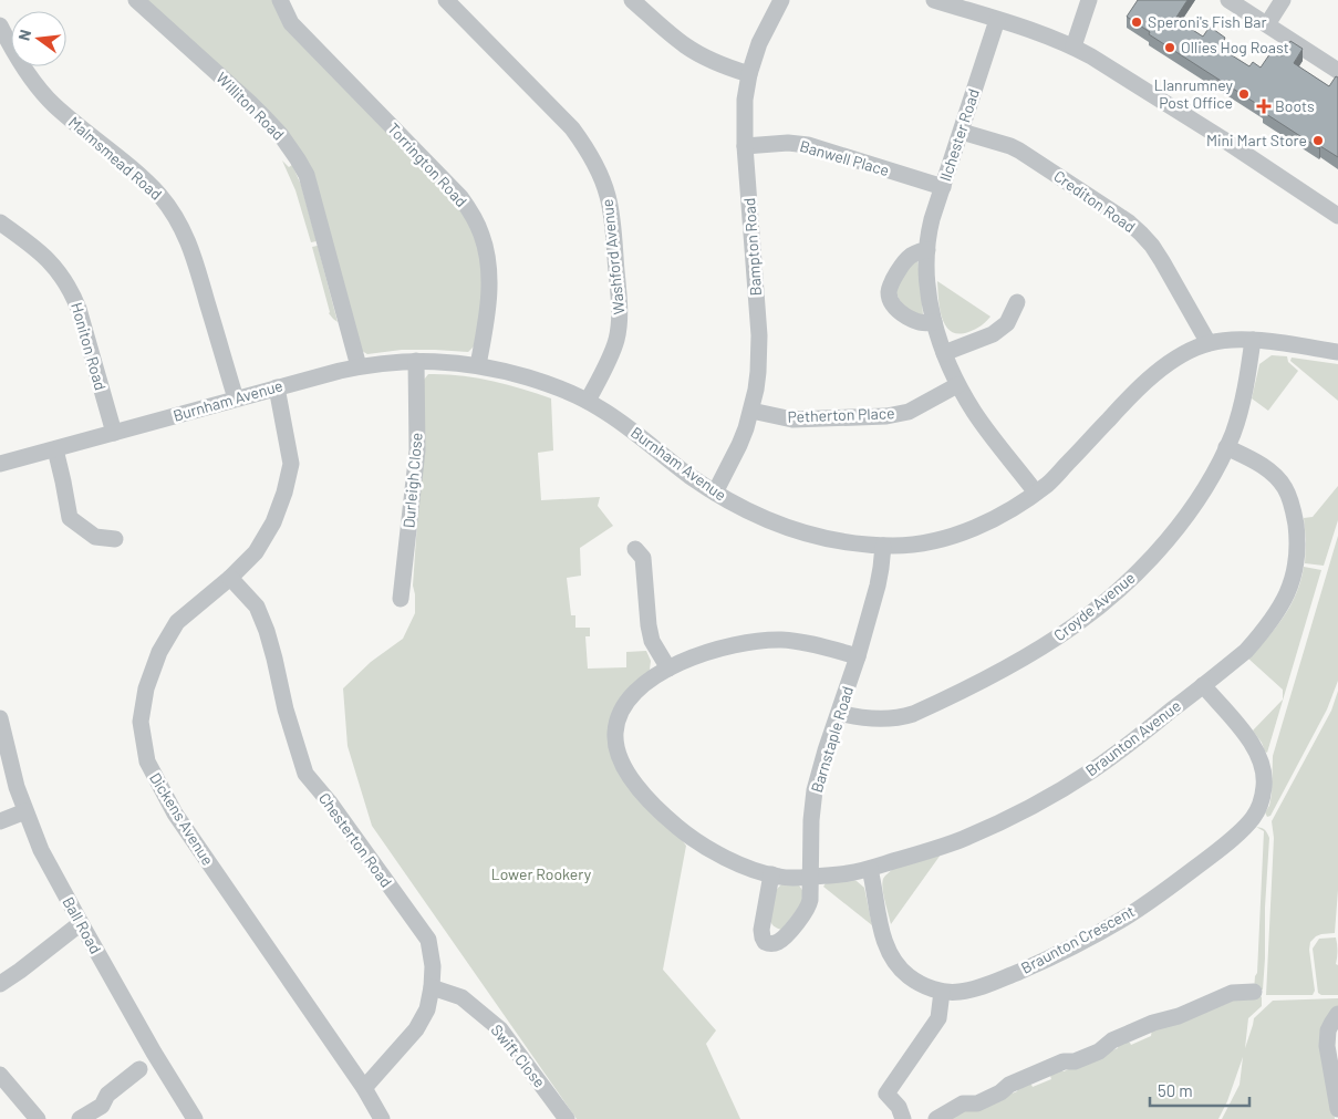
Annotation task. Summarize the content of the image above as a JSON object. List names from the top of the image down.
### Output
{
  "streets": {
    "street": [
      "Williton Road",
      "Ilchester Road",
      "Malmsmead Road",
      "Banwell Place",
      "Torrington Road",
      "Crediton Road",
      "Bampton Road",
      "Washford Avenue",
      "Honiton Road",
      "Burnham Avenue",
      "Petherton Place",
      "Durleigh Close",
      "Croyde Avenue",
      "Braunton Avenue",
      "Barnstaple Road",
      "Dickens Avenue",
      "Chesterton Road",
      "Ball Road",
      "Braunton Crescent",
      "Swift Close"
    ]
  },
  "crossings": [
    ["Williton Road", "Burnham Avenue"],
    ["Ilchester Road", "Banwell Place"],
    ["Ilchester Road", "Crediton Road"],
    ["Ilchester Road", "Burnham Avenue"],
    ["Ilchester Road", "Petherton Place"],
    ["Malmsmead Road", "Burnham Avenue"],
    ["Banwell Place", "Bampton Road"],
    ["Torrington Road", "Burnham Avenue"],
    ["Crediton Road", "Burnham Avenue"],
    ["Bampton Road", "Burnham Avenue"],
    ["Bampton Road", "Petherton Place"],
    ["Washford Avenue", "Burnham Avenue"],
    ["Honiton Road", "Burnham Avenue"],
    ["Burnham Avenue", "Durleigh Close"],
    ["Burnham Avenue", "Croyde Avenue"],
    ["Burnham Avenue", "Barnstaple Road"],
    ["Burnham Avenue", "Dickens Avenue"],
    ["Croyde Avenue", "Braunton Avenue"],
    ["Croyde Avenue", "Barnstaple Road"],
    ["Braunton Avenue", "Barnstaple Road"],
    ["Braunton Avenue", "Braunton Crescent"],
    ["Dickens Avenue", "Chesterton Road"],
    ["Chesterton Road", "Swift Close"]
  ],
  "parks": ["Lower Rookery"],
  "places": {
    "other": [
      "Speroni's Fish Bar",
      "Ollies Hog Roast",
      "Llanrumney Post Office",
      "Mini Mart Store"
    ],
    "health": ["Boots"]
  },
  "scale_bar": "50 m",
  "north": "left"
}
